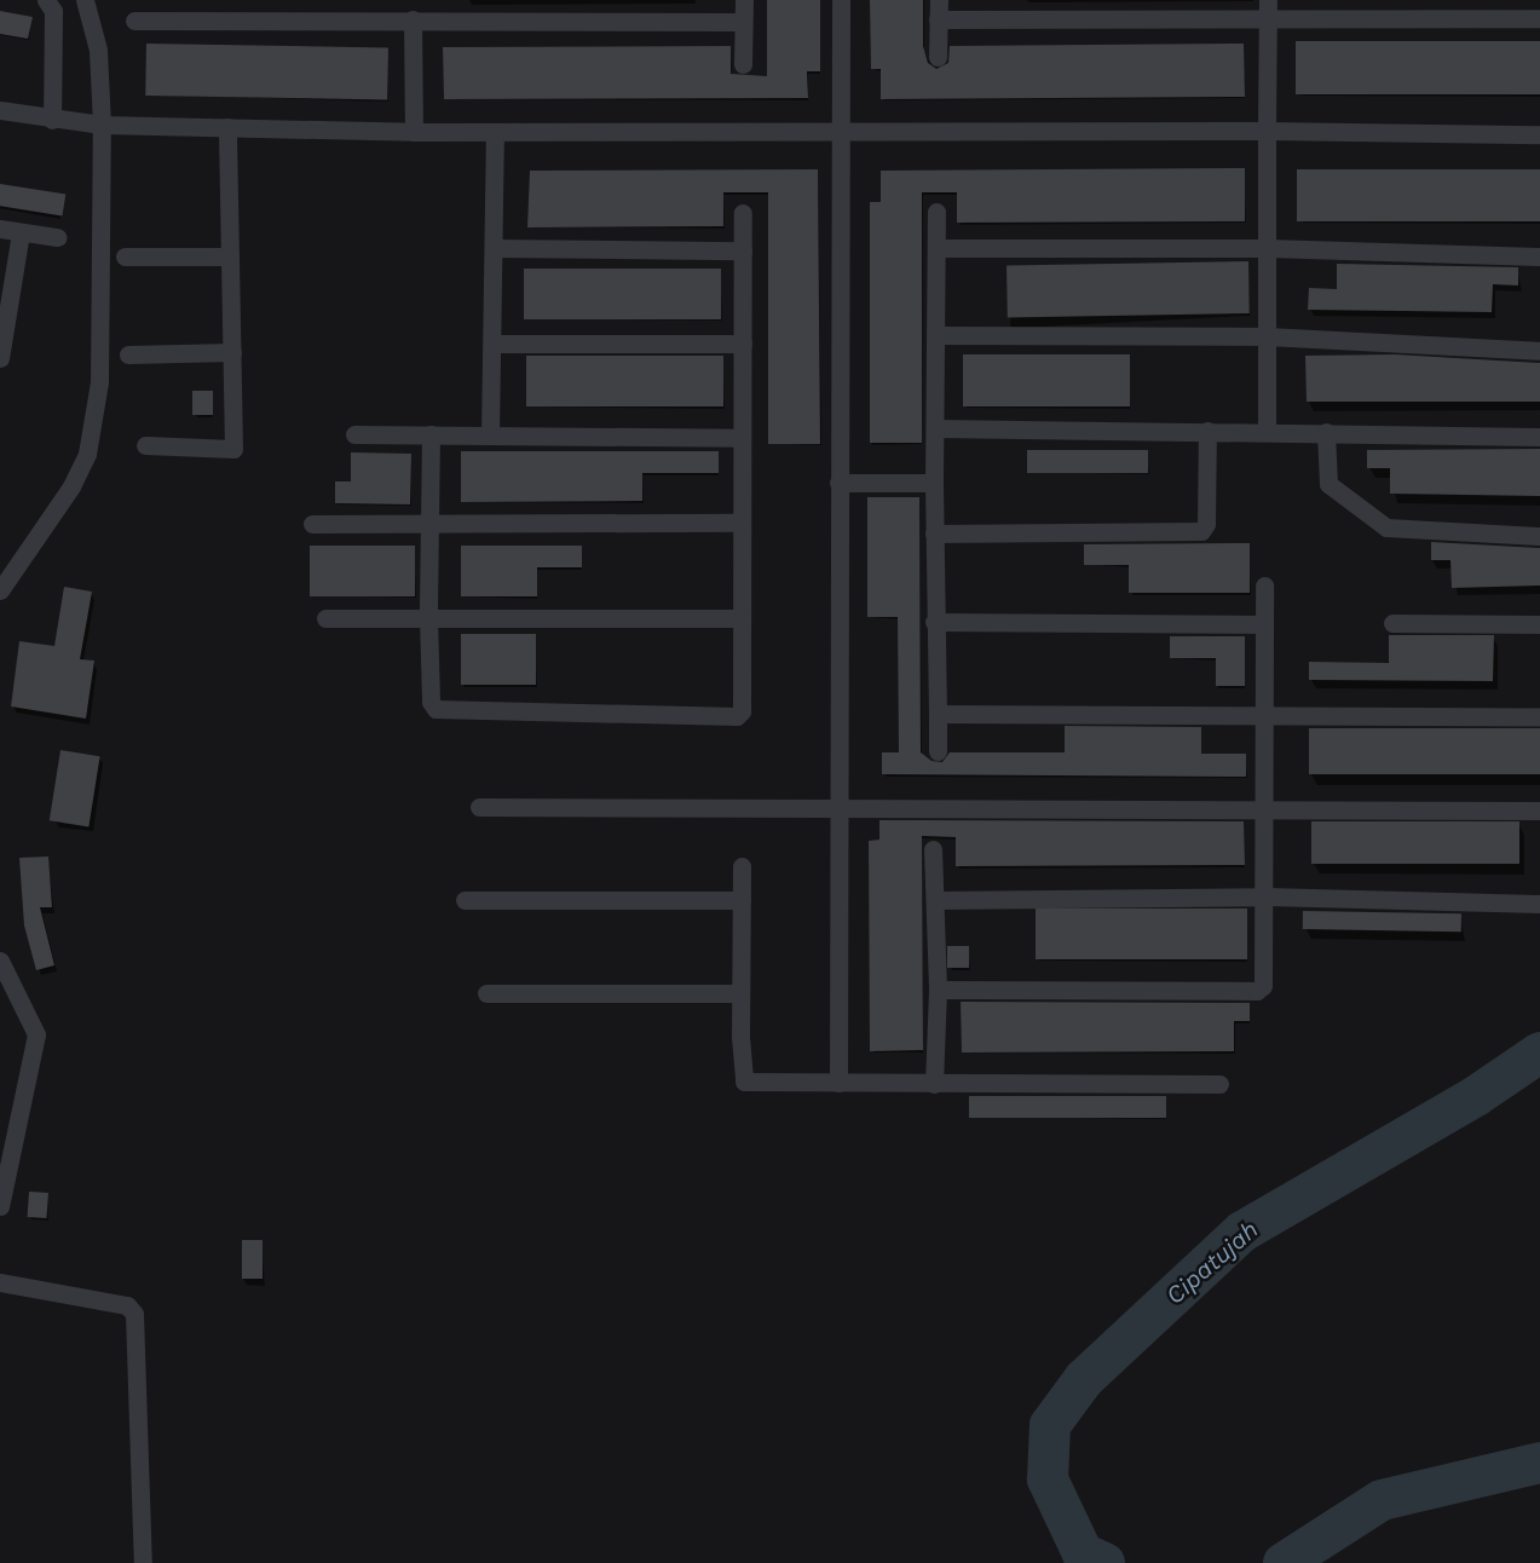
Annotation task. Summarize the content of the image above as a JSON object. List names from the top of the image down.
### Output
{
  "water": ["Cipatujah"]
}
